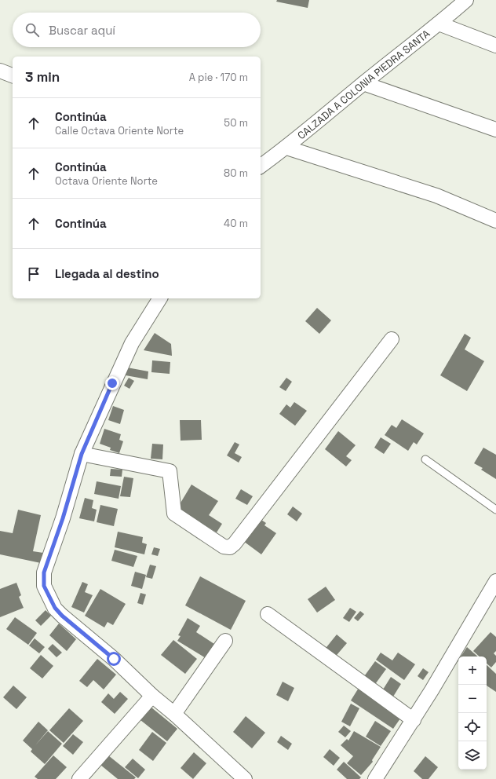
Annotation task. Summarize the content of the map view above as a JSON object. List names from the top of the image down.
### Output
{
  "streets": {
    "street": ["CALZADA A COLONIA PIEDRA SANTA"]
  },
  "page": {
    "search": "Buscar aquí",
    "heading": ["3 min", "A pie · 170 m"],
    "list": [
      ["Continúa", "Calle Octava Oriente Norte", "50 m"],
      ["Continúa", "Octava Oriente Norte", "80 m"],
      ["Continúa", "40 m"],
      "Llegada al destino"
    ],
    "map_buttons": ["+", "−"]
  }
}
